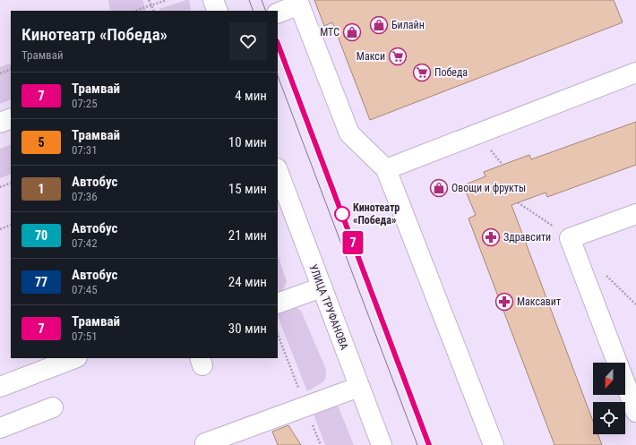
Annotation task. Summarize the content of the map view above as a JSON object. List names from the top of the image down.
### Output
{
  "streets": {
    "street": ["УЛИЦА ТРУФАНОВА"]
  },
  "places": {
    "shop": ["Билайн", "МТС", "Овощи и фрукты"],
    "supermarket": ["Макси", "Победа"],
    "other": ["Кинотеатр «Победа»"],
    "pharmacy": ["Здравсити", "Максавит"]
  },
  "lines": ["tram line 7"],
  "north": "bottom",
  "page": {
    "on_map": "7",
    "heading": ["Кинотеатр «Победа»", "Трамвай"],
    "list": [
      {
        "mark": "7",
        "name": "Трамвай",
        "note": "07:25",
        "value": "4 мин"
      },
      {
        "mark": "5",
        "name": "Трамвай",
        "note": "07:31",
        "value": "10 мин"
      },
      {
        "mark": "1",
        "name": "Автобус",
        "note": "07:36",
        "value": "15 мин"
      },
      {
        "mark": "70",
        "name": "Автобус",
        "note": "07:42",
        "value": "21 мин"
      },
      {
        "mark": "77",
        "name": "Автобус",
        "note": "07:45",
        "value": "24 мин"
      },
      {
        "mark": "7",
        "name": "Трамвай",
        "note": "07:51",
        "value": "30 мин"
      }
    ]
  }
}
